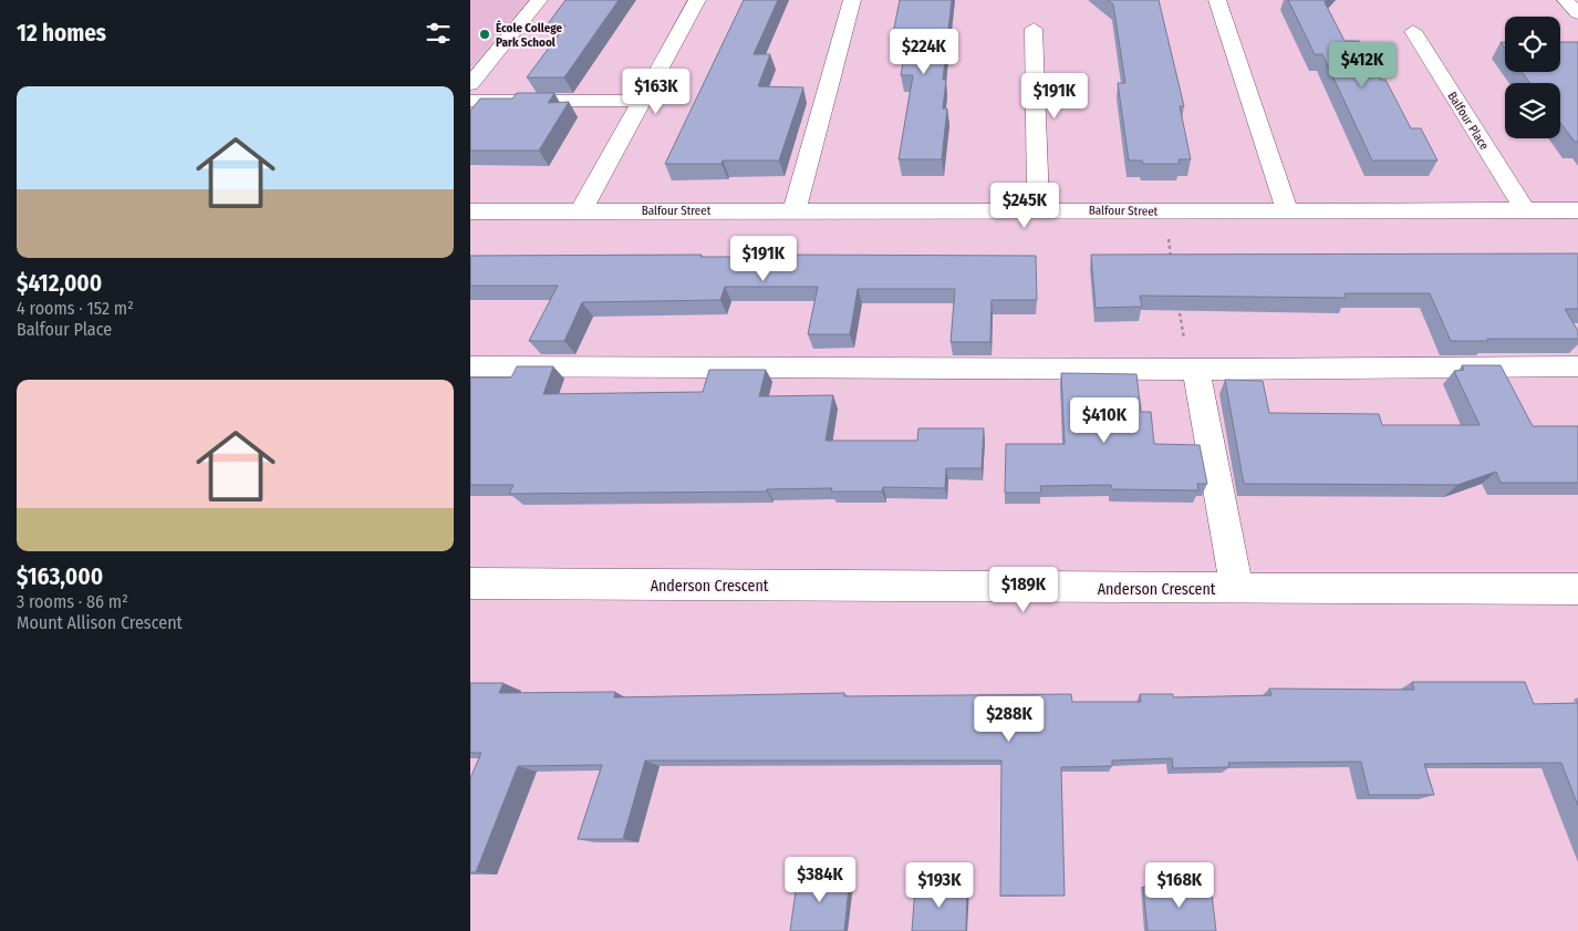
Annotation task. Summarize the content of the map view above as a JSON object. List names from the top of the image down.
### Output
{
  "streets": {
    "street": ["Balfour Place", "Balfour Street", "Anderson Crescent"]
  },
  "crossings": [
    ["Balfour Place", "Balfour Street"]
  ],
  "places": ["École College Park School"],
  "page": {
    "heading": "12 homes",
    "price": [
      "$224K",
      "$412K",
      "$163K",
      "$191K",
      "$245K",
      "$191K",
      "$410K",
      "$189K",
      "$288K",
      "$384K",
      "$193K",
      "$168K"
    ],
    "list": [
      {
        "name": "$412,000",
        "note": "4 rooms · 152 m² · Balfour Place"
      },
      {
        "name": "$163,000",
        "note": "3 rooms · 86 m² · Mount Allison Crescent"
      }
    ]
  }
}
